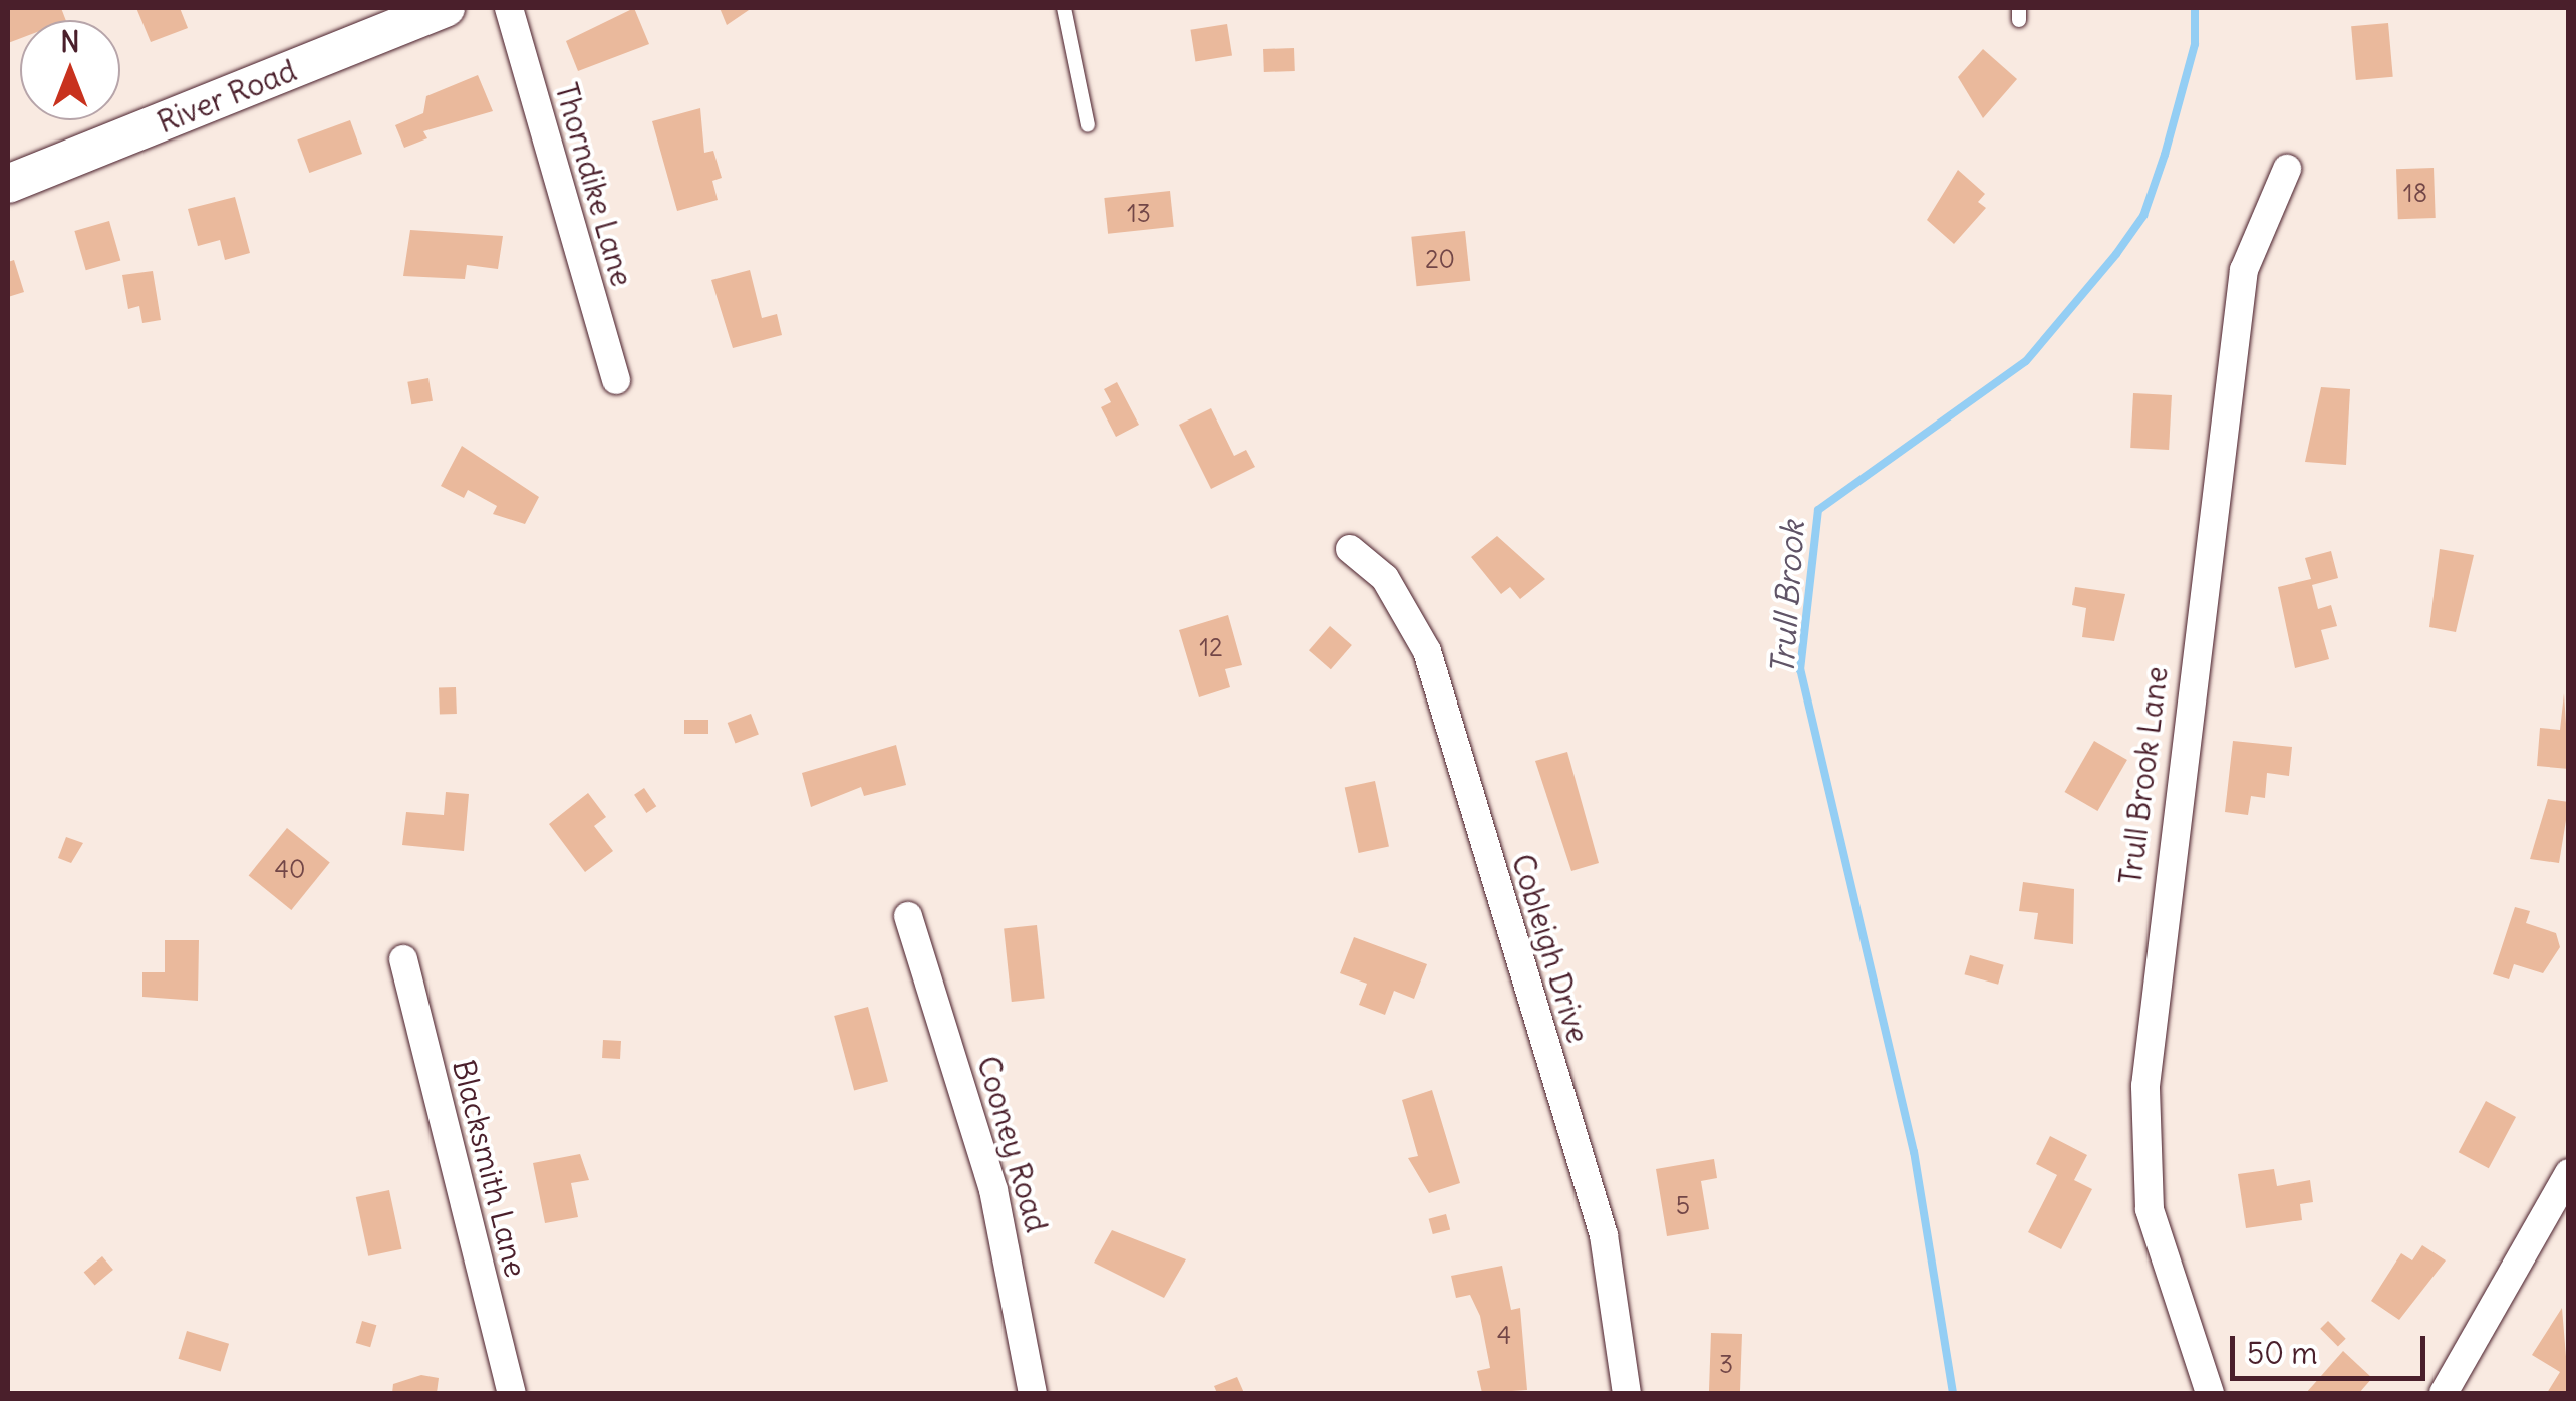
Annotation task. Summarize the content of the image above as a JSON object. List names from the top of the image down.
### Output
{
  "streets": {
    "main road": ["River Road"],
    "street": [
      "Thorndike Lane",
      "Trull Brook Lane",
      "Cobleigh Drive",
      "Cooney Road",
      "Blacksmith Lane"
    ]
  },
  "water": ["Trull Brook"],
  "house_numbers": [
    "18",
    "13",
    "20",
    "12",
    "40",
    "5",
    "4",
    "3"
  ],
  "scale_bar": "50 m",
  "north": "top"
}
